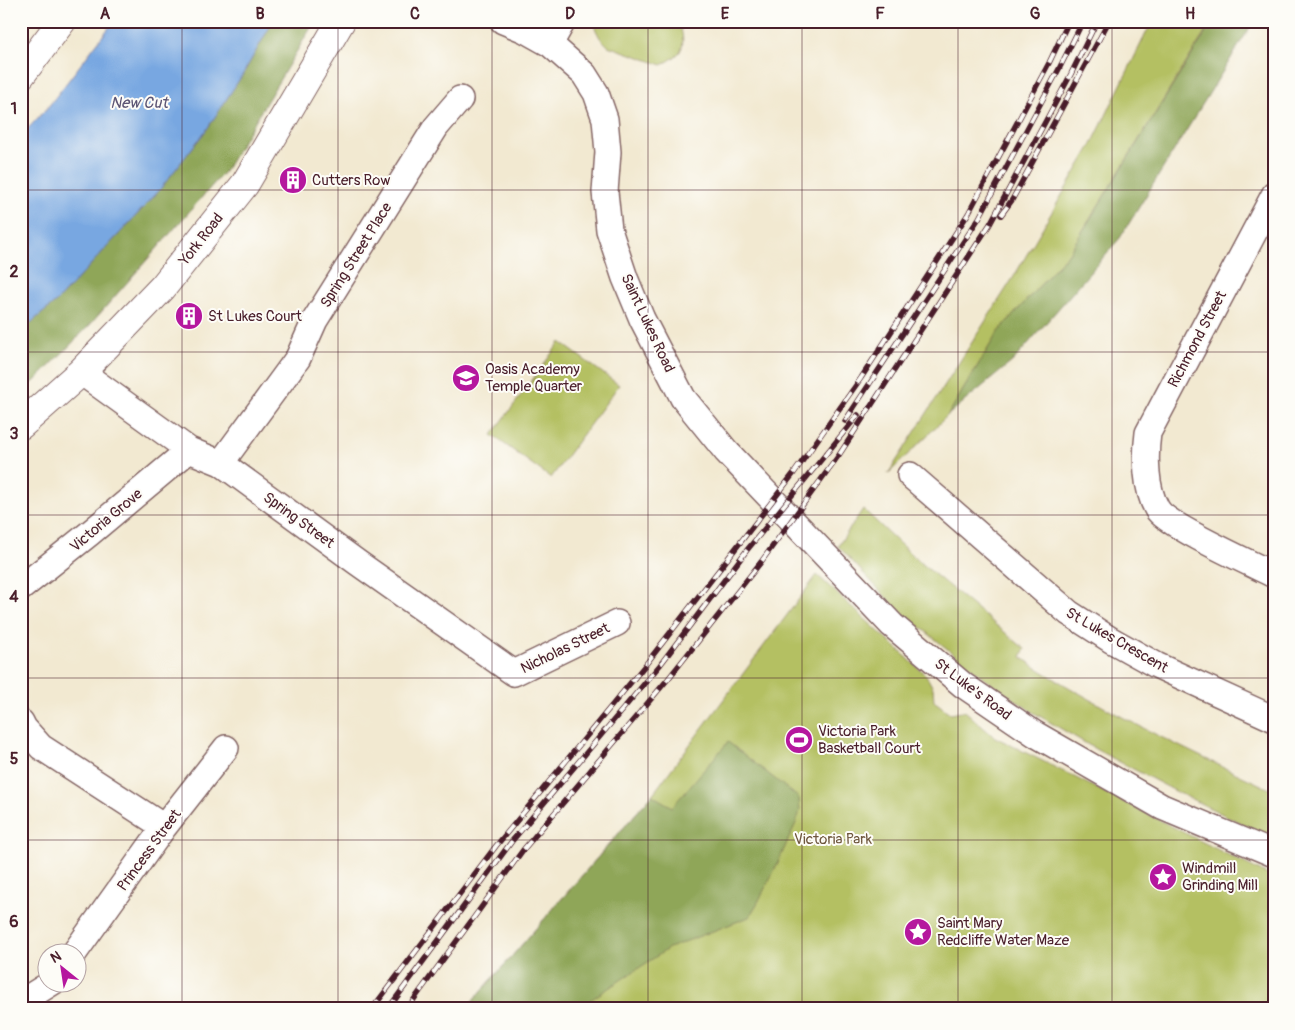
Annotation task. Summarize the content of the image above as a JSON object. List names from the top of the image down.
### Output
{
  "streets": {
    "highway": ["York Road"],
    "street": [
      "Spring Street Place",
      "Saint Lukes Road",
      "Richmond Street",
      "Victoria Grove",
      "Spring Street",
      "St Lukes Crescent",
      "Nicholas Street",
      "St Luke's Road",
      "Princess Street"
    ]
  },
  "crossings": [
    ["York Road", "Spring Street"],
    ["Spring Street Place", "Spring Street"],
    ["Saint Lukes Road", "St Luke's Road"],
    ["Victoria Grove", "Spring Street"],
    ["Spring Street", "Nicholas Street"]
  ],
  "water": ["New Cut"],
  "parks": ["Victoria Park"],
  "places": {
    "building": ["Cutters Row", "St Lukes Court"],
    "school or university": ["Oasis Academy Temple Quarter"],
    "sports": ["Victoria Park Basketball Court"],
    "place": ["Windmill Grinding Mill", "Saint Mary Redcliffe Water Maze"]
  },
  "north": "top left",
  "grid": {
    "columns": [
      "A",
      "B",
      "C",
      "D",
      "E",
      "F",
      "G",
      "H"
    ],
    "rows": [
      "1",
      "2",
      "3",
      "4",
      "5",
      "6"
    ]
  }
}
